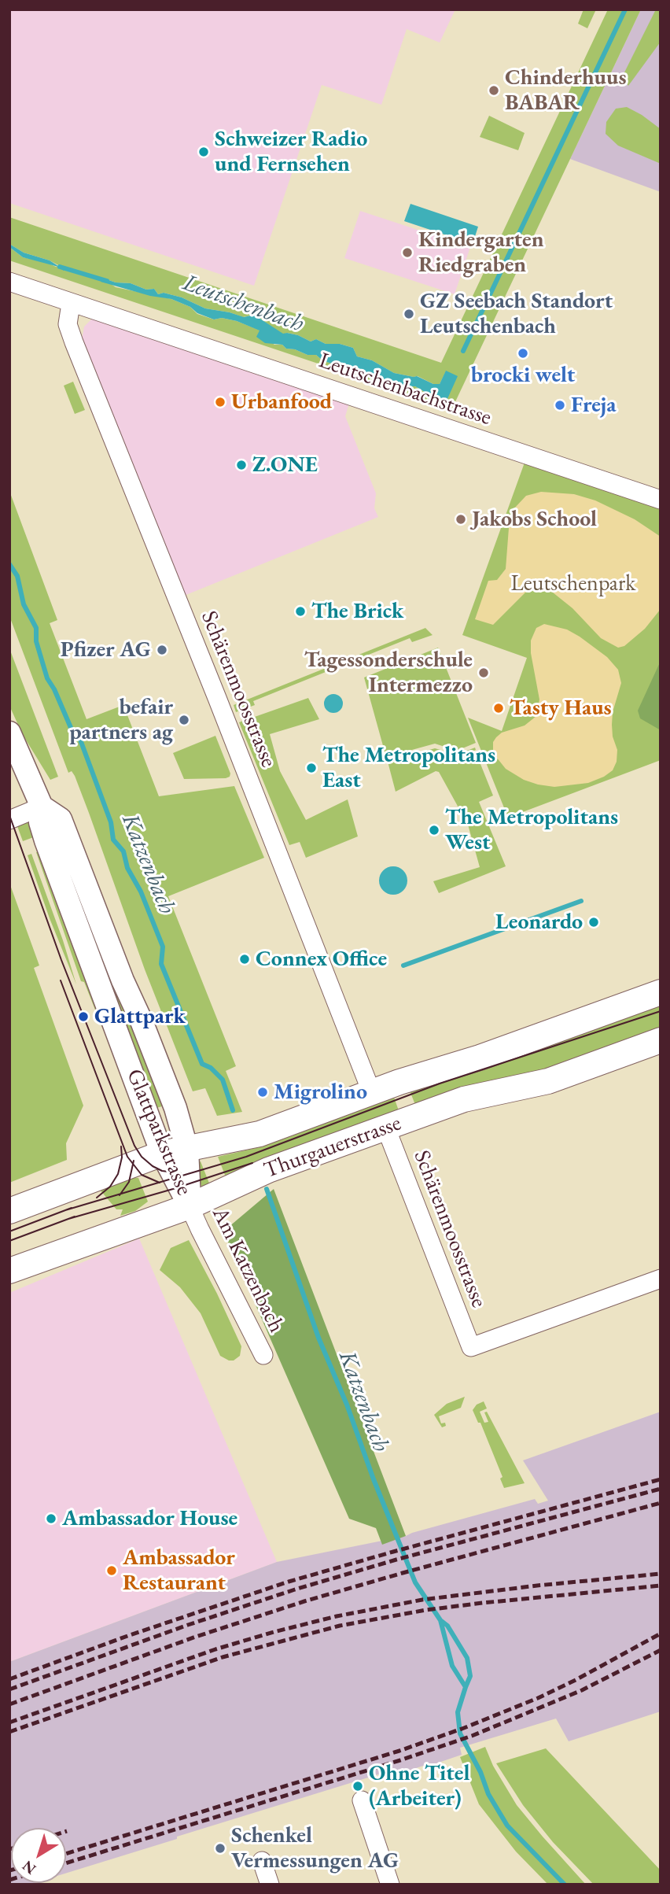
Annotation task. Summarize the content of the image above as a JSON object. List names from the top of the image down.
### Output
{
  "streets": {
    "main road": ["Thurgauerstrasse"],
    "street": [
      "Leutschenbachstrasse",
      "Schärenmoosstrasse",
      "Glattparkstrasse",
      "Am Katzenbach"
    ]
  },
  "crossings": [
    ["Leutschenbachstrasse", "Schärenmoosstrasse"],
    ["Schärenmoosstrasse", "Thurgauerstrasse"],
    ["Glattparkstrasse", "Thurgauerstrasse"],
    ["Glattparkstrasse", "Am Katzenbach"],
    ["Thurgauerstrasse", "Am Katzenbach"]
  ],
  "water": ["Leutschenbach", "Katzenbach"],
  "parks": ["Leutschenpark"],
  "places": [
    "Chinderhuus BABAR",
    "Schweizer Radio und Fernsehen",
    "Kindergarten Riedgraben",
    "GZ Seebach Standort Leutschenbach",
    "brocki welt",
    "Urbanfood",
    "Freja",
    "Z.ONE",
    "Jakobs School",
    "The Brick",
    "Pfizer AG",
    "Tagessonderschule Intermezzo",
    "Tasty Haus",
    "befair partners ag",
    "The Metropolitans East",
    "The Metropolitans West",
    "Leonardo",
    "Connex Office",
    "Glattpark",
    "Migrolino",
    "Ambassador House",
    "Ambassador Restaurant",
    "Ohne Titel (Arbeiter)",
    "Schenkel Vermessungen AG"
  ],
  "north": "bottom left"
}
